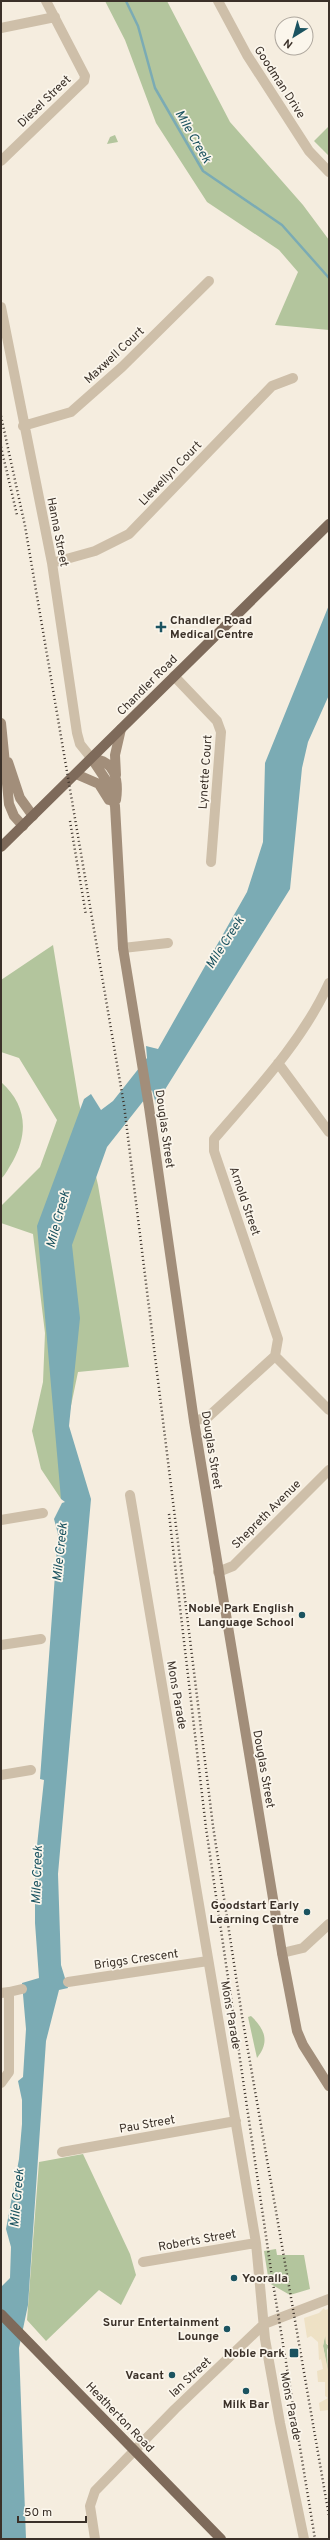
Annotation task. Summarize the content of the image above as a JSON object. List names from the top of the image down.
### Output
{
  "streets": {
    "main road": ["Chandler Road", "Douglas Street", "Heatherton Road"],
    "street": [
      "Goodman Drive",
      "Diesel Street",
      "Maxwell Court",
      "Llewellyn Court",
      "Hanna Street",
      "Lynette Court",
      "Arnold Street",
      "Shepreth Avenue",
      "Mons Parade",
      "Briggs Crescent",
      "Pau Street",
      "Roberts Street",
      "Ian Street"
    ]
  },
  "crossings": [
    ["Maxwell Court", "Hanna Street"],
    ["Llewellyn Court", "Hanna Street"],
    ["Hanna Street", "Chandler Road"],
    ["Hanna Street", "Douglas Street"],
    ["Chandler Road", "Lynette Court"],
    ["Chandler Road", "Douglas Street"],
    ["Douglas Street", "Shepreth Avenue"],
    ["Mons Parade", "Briggs Crescent"],
    ["Mons Parade", "Pau Street"],
    ["Mons Parade", "Roberts Street"],
    ["Mons Parade", "Ian Street"],
    ["Ian Street", "Heatherton Road"]
  ],
  "water": ["Mile Creek"],
  "places": {
    "health": ["Chandler Road Medical Centre"],
    "other": [
      "Noble Park English Language School",
      "Goodstart Early Learning Centre",
      "Yooralla",
      "Surur Entertainment Lounge",
      "Vacant",
      "Milk Bar"
    ],
    "transit": ["Noble Park"]
  },
  "scale_bar": "50 m",
  "north": "bottom left"
}
